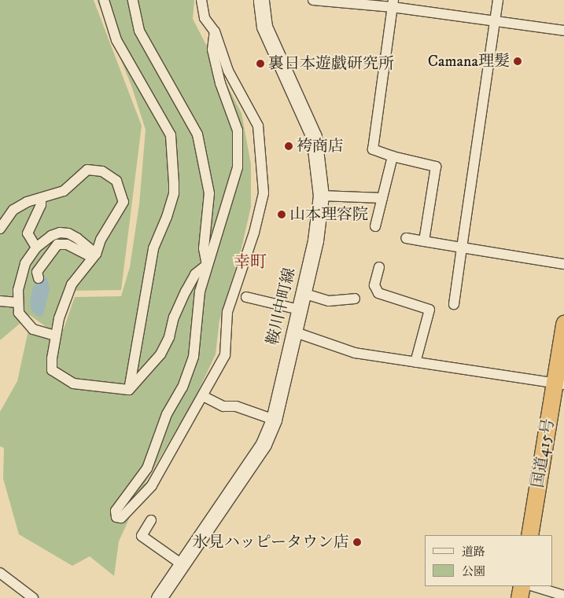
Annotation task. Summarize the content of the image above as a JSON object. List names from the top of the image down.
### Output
{
  "streets": {
    "highway": ["国道415号"],
    "main road": ["鞍川中町線"]
  },
  "districts": ["幸町"],
  "places": [
    "Camana理髮",
    "裏日本遊戯研究所",
    "袴商店",
    "山本理容院",
    "氷見ハッピータウン店"
  ],
  "legend": ["道路", "公園"]
}
